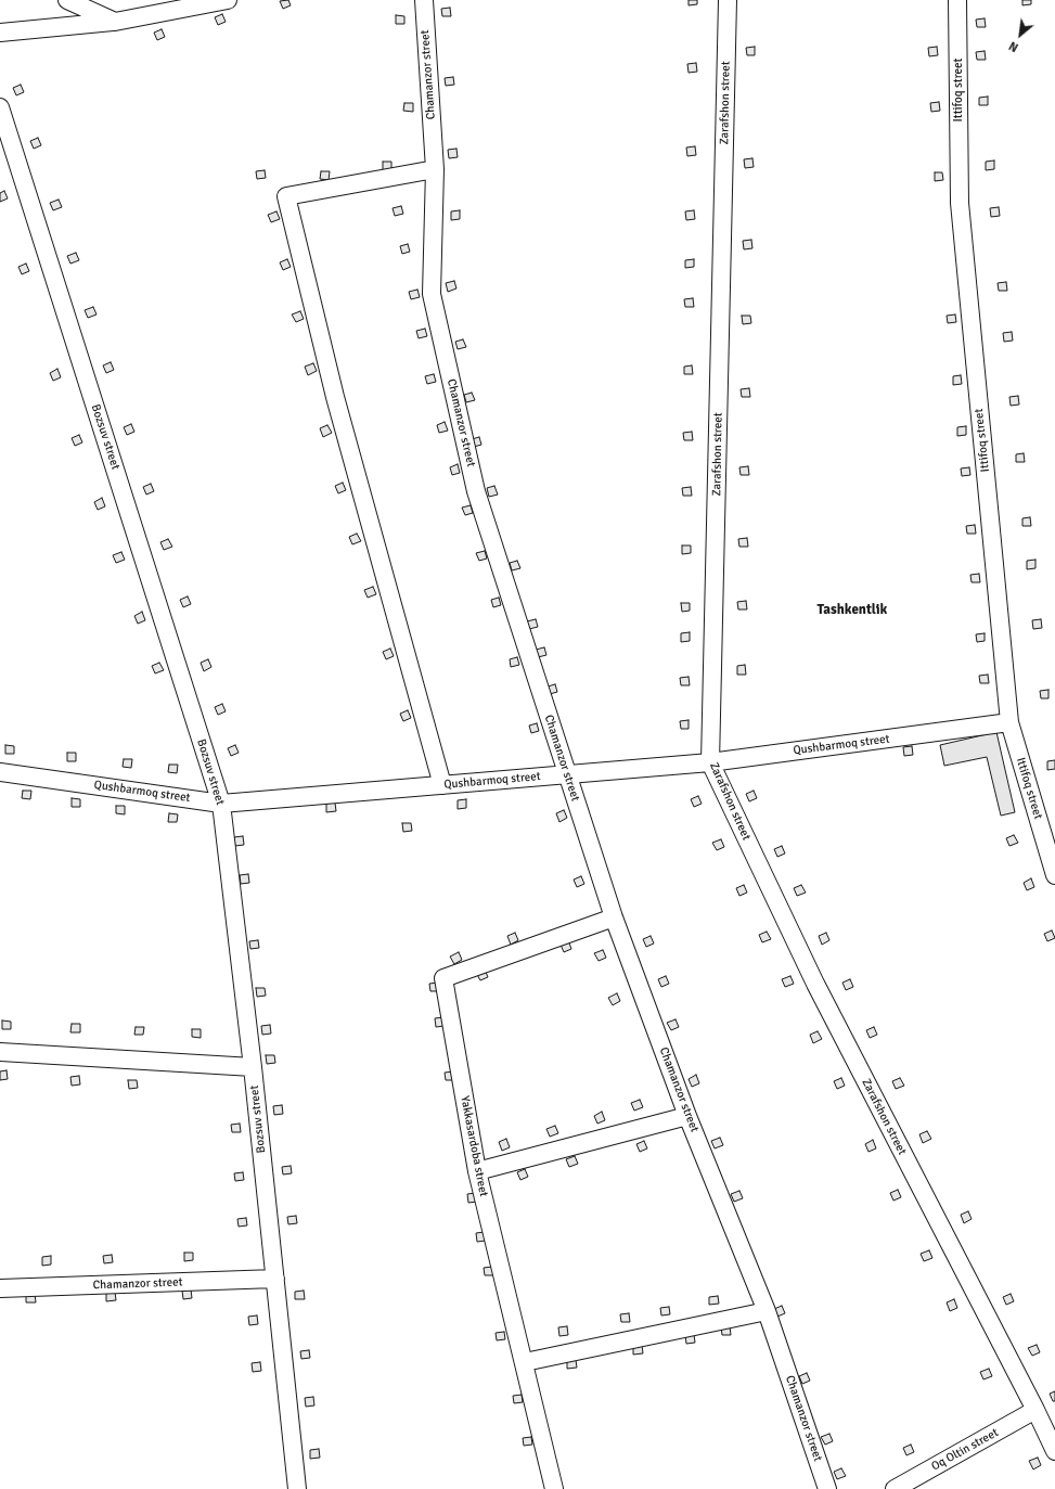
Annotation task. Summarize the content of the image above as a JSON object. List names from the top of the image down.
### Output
{
  "streets": {
    "street": [
      "Chamanzor street",
      "Ittifoq street",
      "Zarafshon street",
      "Bozsuv street",
      "Qushbarmoq street",
      "Yakkasardoba street",
      "Oq Oltin street"
    ]
  },
  "crossings": [
    ["Chamanzor street", "Bozsuv street"],
    ["Chamanzor street", "Qushbarmoq street"],
    ["Chamanzor street", "Yakkasardoba street"],
    ["Ittifoq street", "Qushbarmoq street"],
    ["Zarafshon street", "Qushbarmoq street"],
    ["Zarafshon street", "Oq Oltin street"],
    ["Bozsuv street", "Qushbarmoq street"]
  ],
  "districts": ["Tashkentlik"],
  "north": "bottom left"
}
